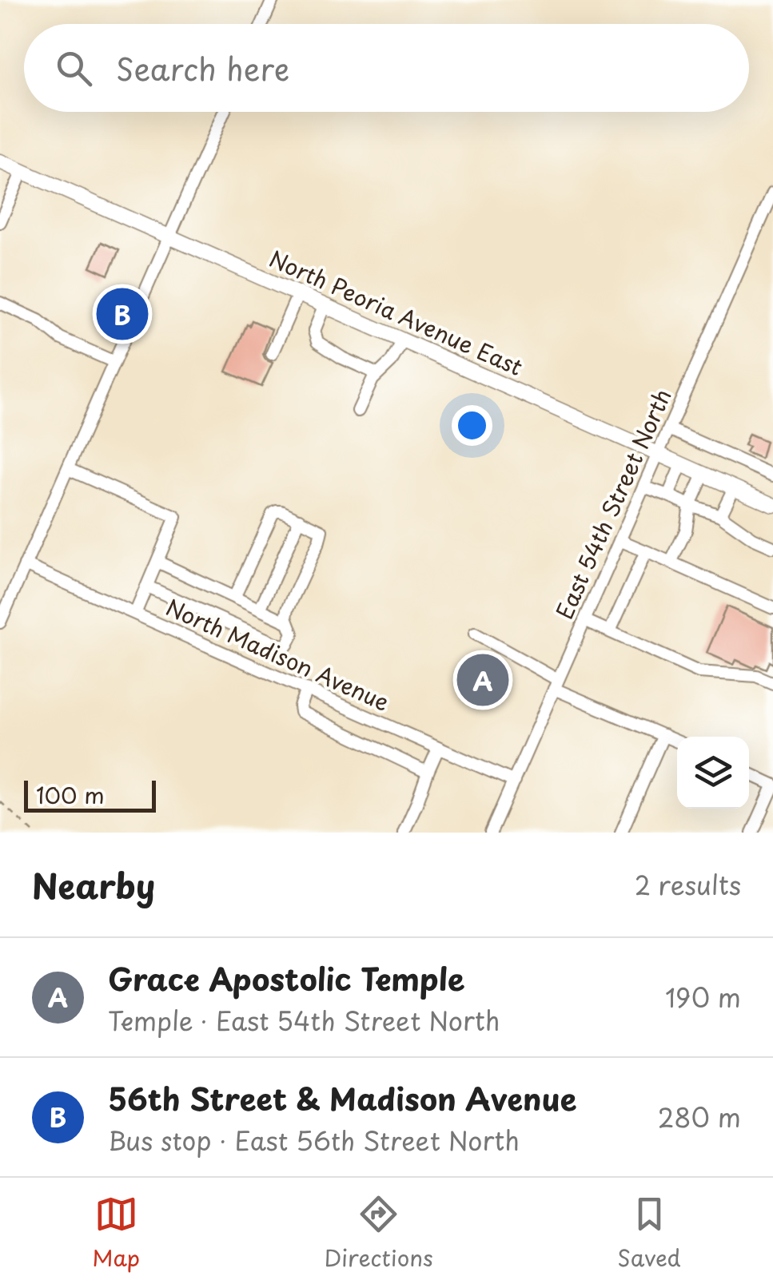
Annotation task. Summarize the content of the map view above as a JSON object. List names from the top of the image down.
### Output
{
  "streets": {
    "main road": ["North Peoria Avenue East"],
    "street": ["East 54th Street North", "North Madison Avenue"]
  },
  "crossings": [
    ["North Peoria Avenue East", "East 54th Street North"],
    ["East 54th Street North", "North Madison Avenue"]
  ],
  "scale_bar": "100 m",
  "page": {
    "search": "Search here",
    "pins": ["B", "A"],
    "scale": "100 m",
    "heading": ["Nearby", "2 results"],
    "list": [
      {
        "mark": "A",
        "name": "Grace Apostolic Temple",
        "note": "Temple · East 54th Street North",
        "value": "190 m"
      },
      {
        "mark": "B",
        "name": "56th Street & Madison Avenue",
        "note": "Bus stop · East 56th Street North",
        "value": "280 m"
      }
    ],
    "nav": ["Map", "Directions", "Saved"]
  }
}
